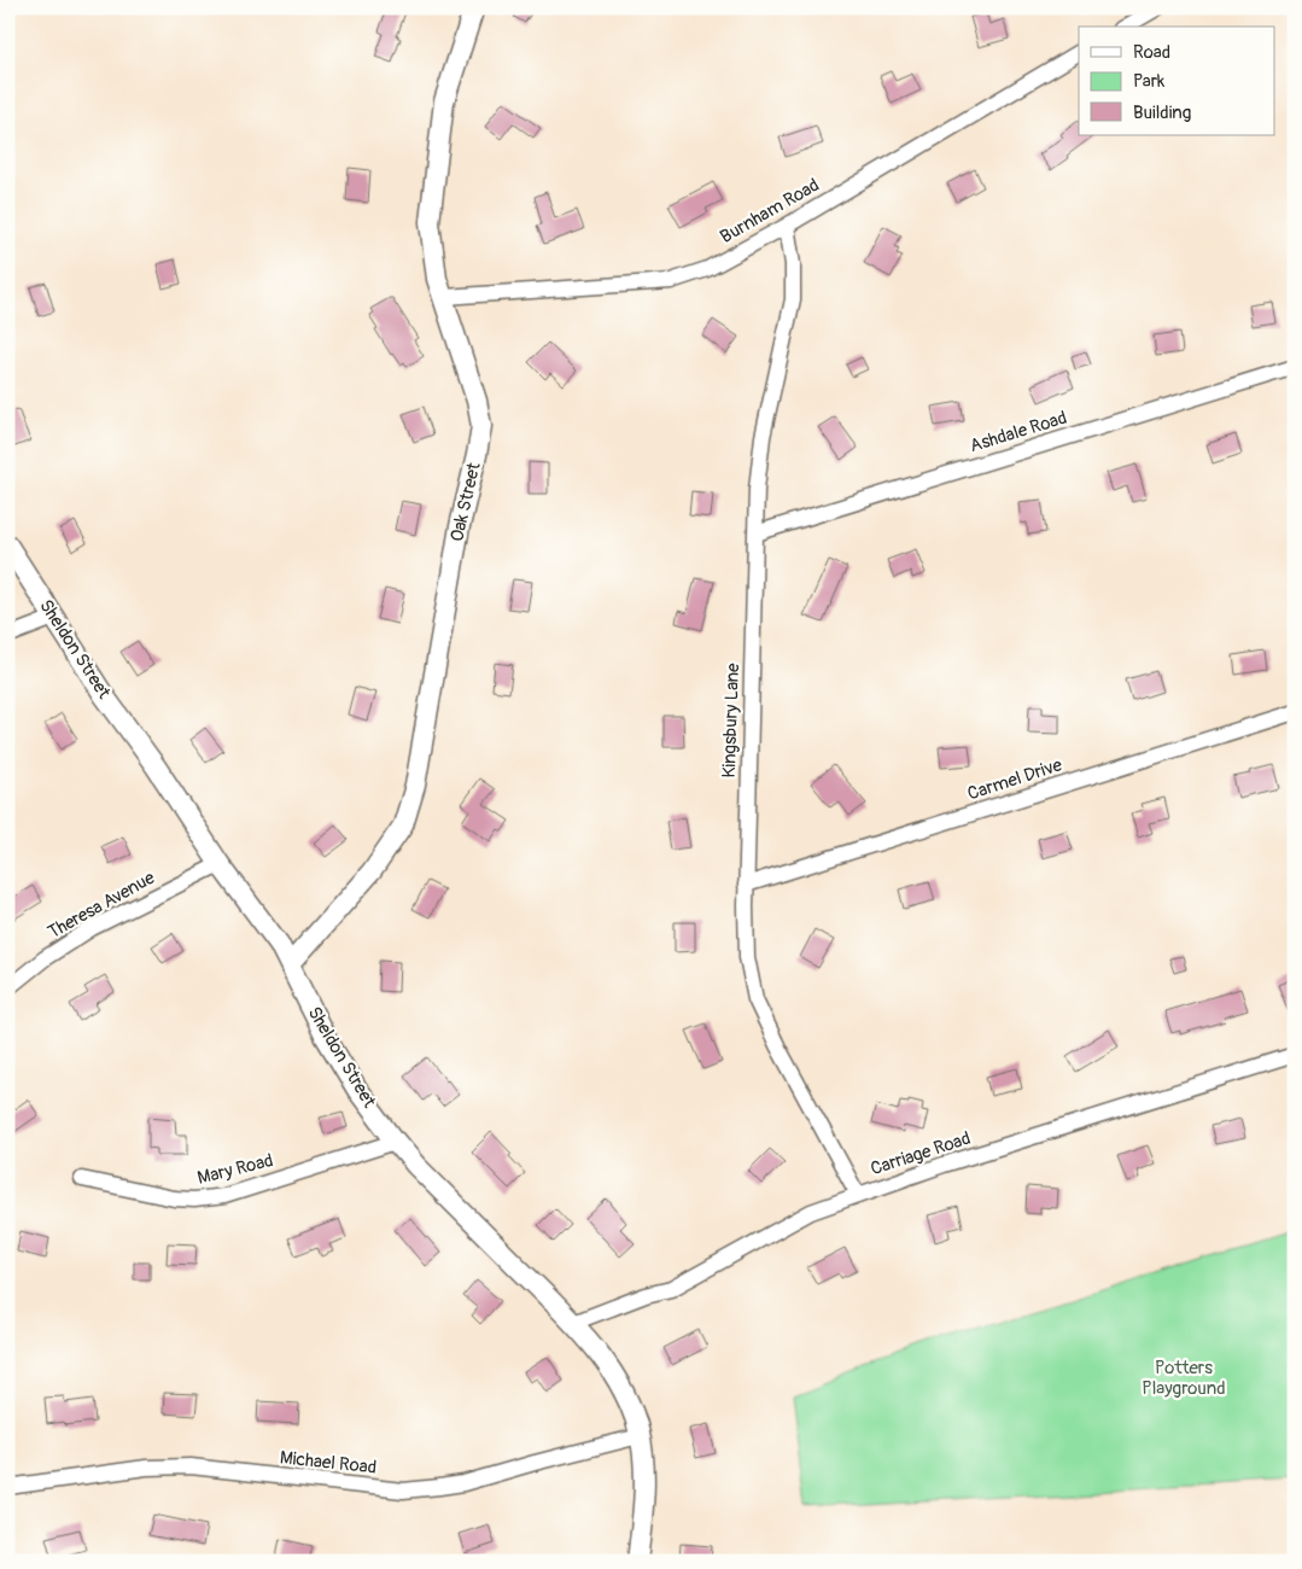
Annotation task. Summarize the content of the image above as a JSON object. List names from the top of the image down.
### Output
{
  "streets": {
    "street": [
      "Burnham Road",
      "Ashdale Road",
      "Oak Street",
      "Sheldon Street",
      "Kingsbury Lane",
      "Carmel Drive",
      "Theresa Avenue",
      "Carriage Road",
      "Mary Road",
      "Michael Road"
    ]
  },
  "crossings": [
    ["Burnham Road", "Oak Street"],
    ["Burnham Road", "Kingsbury Lane"],
    ["Ashdale Road", "Kingsbury Lane"],
    ["Oak Street", "Sheldon Street"],
    ["Sheldon Street", "Theresa Avenue"],
    ["Sheldon Street", "Carriage Road"],
    ["Sheldon Street", "Mary Road"],
    ["Sheldon Street", "Michael Road"],
    ["Kingsbury Lane", "Carmel Drive"],
    ["Kingsbury Lane", "Carriage Road"]
  ],
  "parks": ["Potters Playground"],
  "legend": ["Road", "Park", "Building"]
}
